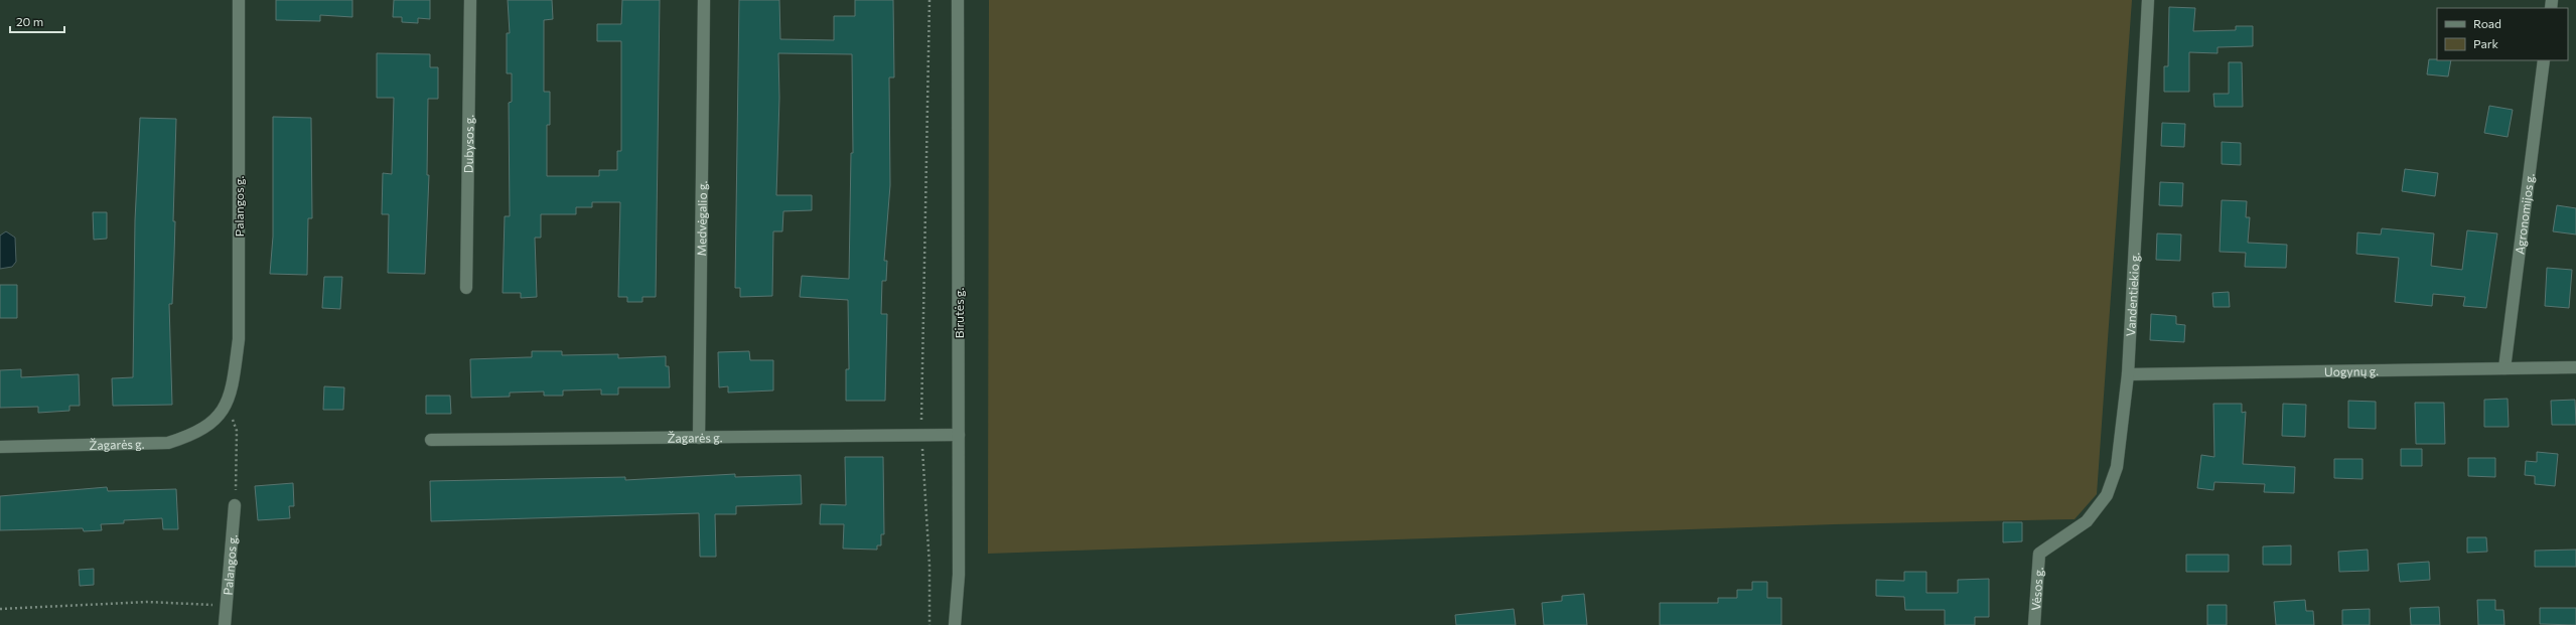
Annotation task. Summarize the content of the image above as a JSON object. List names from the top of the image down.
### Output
{
  "streets": {
    "street": [
      "Dubysos g.",
      "Palangos g.",
      "Agronomijos g.",
      "Medvėgalio g.",
      "Vandentiekio g.",
      "Birutės g.",
      "Uogynų g.",
      "Žagarės g.",
      "Vėsos g."
    ]
  },
  "crossings": [
    ["Palangos g.", "Žagarės g."],
    ["Agronomijos g.", "Uogynų g."],
    ["Medvėgalio g.", "Žagarės g."],
    ["Vandentiekio g.", "Uogynų g."],
    ["Vandentiekio g.", "Vėsos g."],
    ["Birutės g.", "Žagarės g."]
  ],
  "legend": ["Road", "Park"],
  "scale_bar": "20 m"
}
